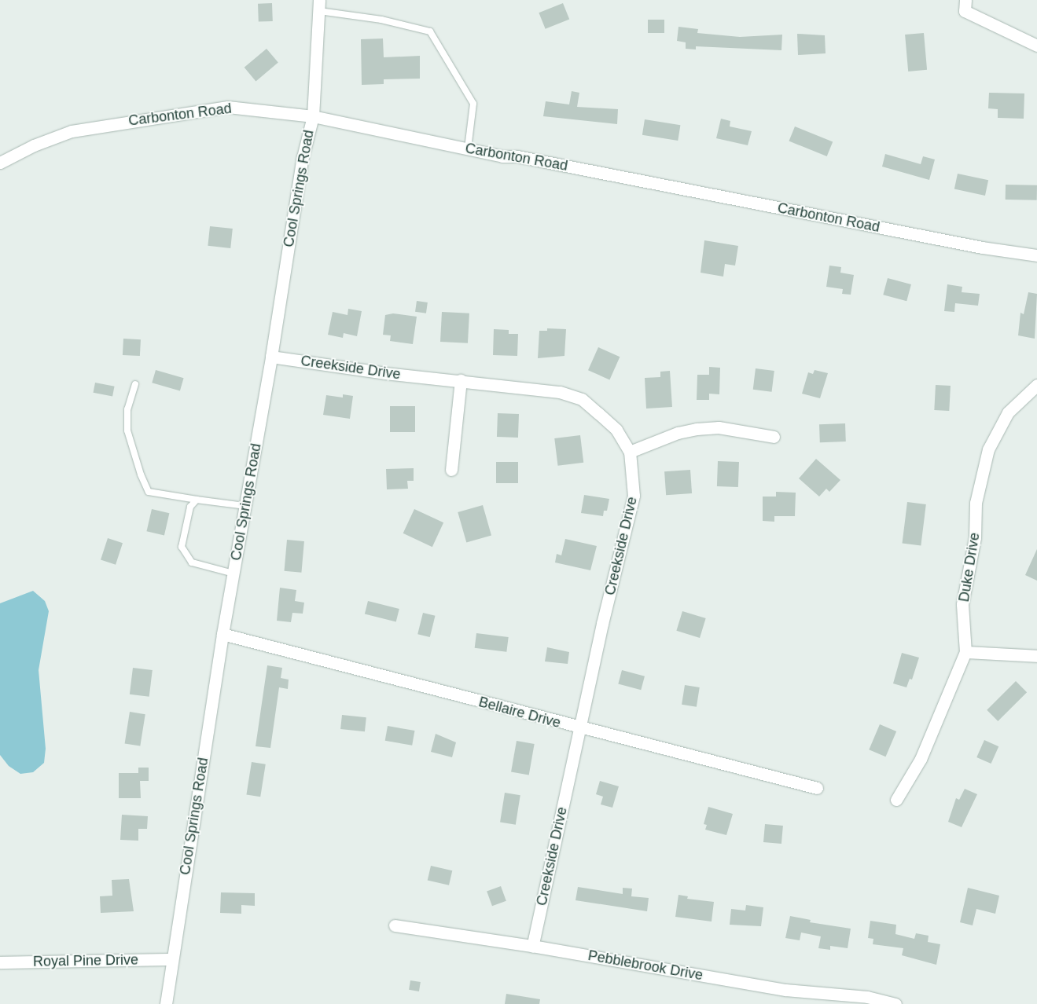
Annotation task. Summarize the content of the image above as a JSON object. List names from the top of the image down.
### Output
{
  "streets": {
    "street": [
      "Carbonton Road",
      "Cool Springs Road",
      "Creekside Drive",
      "Duke Drive",
      "Bellaire Drive",
      "Royal Pine Drive",
      "Pebblebrook Drive"
    ]
  },
  "crossings": [
    ["Carbonton Road", "Cool Springs Road"],
    ["Cool Springs Road", "Creekside Drive"],
    ["Cool Springs Road", "Bellaire Drive"],
    ["Cool Springs Road", "Royal Pine Drive"],
    ["Creekside Drive", "Bellaire Drive"],
    ["Creekside Drive", "Pebblebrook Drive"]
  ]
}
